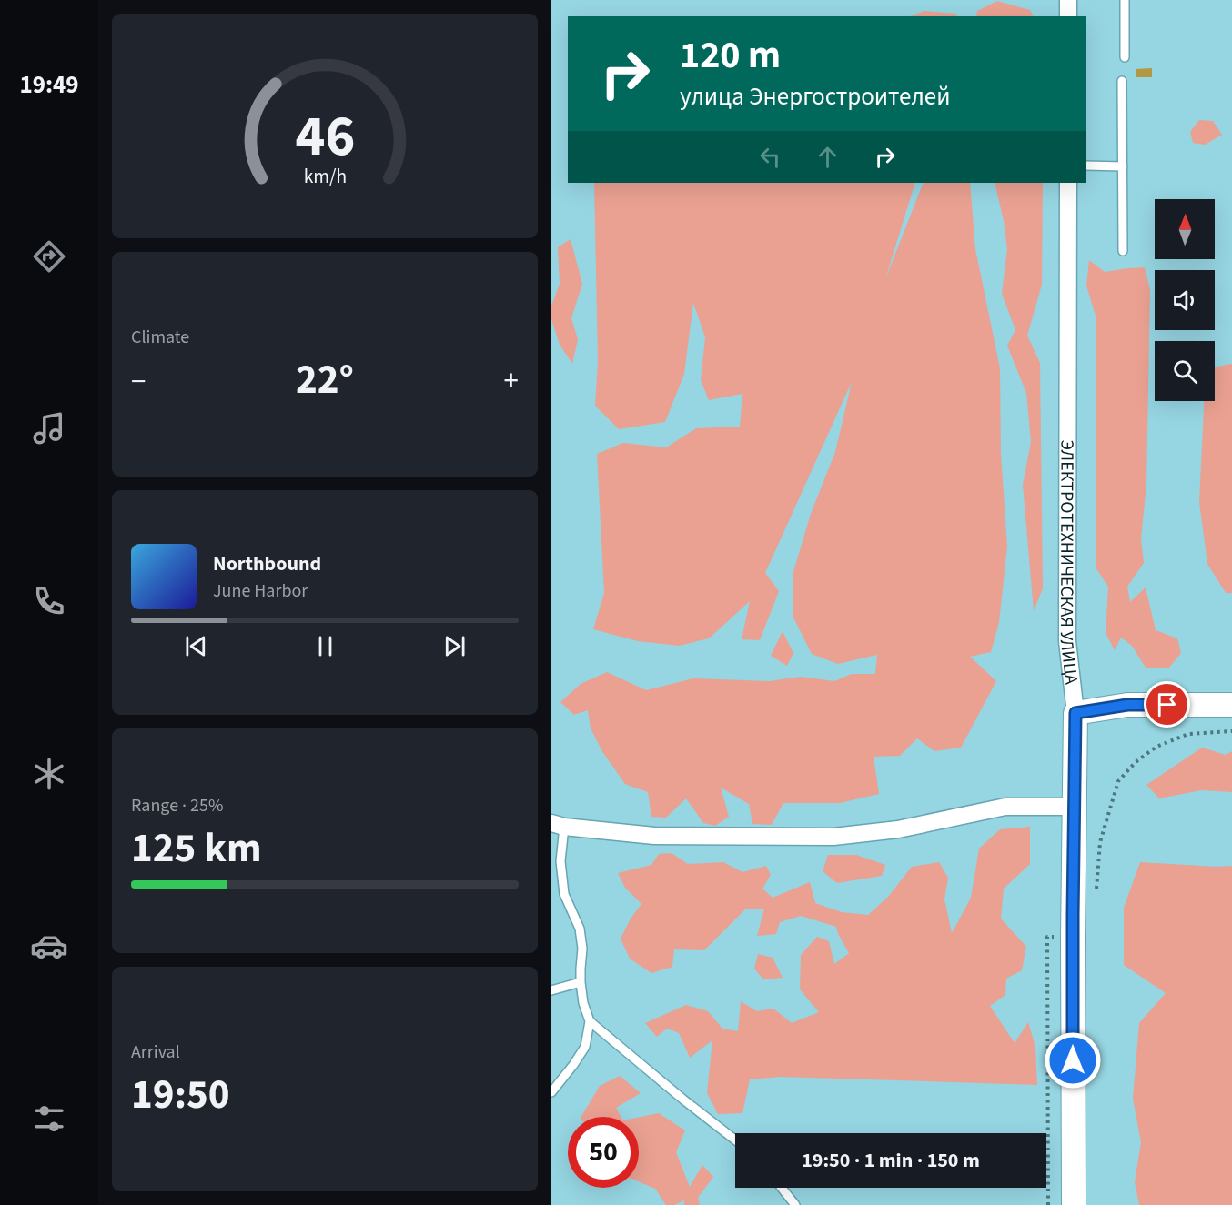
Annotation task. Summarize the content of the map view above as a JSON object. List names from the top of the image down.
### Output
{
  "streets": {
    "main road": ["ЭЛЕКТРОТЕХНИЧЕСКАЯ УЛИЦА"]
  },
  "north": "top",
  "page": {
    "tabs": "19:49",
    "turn": ["120 m", "улица Энергостроителей"],
    "tile": [
      "Climate",
      ["Range · 25%", "125 km"],
      ["Arrival", "19:50"]
    ],
    "heat": ["−", "22°", "+"],
    "song": ["Northbound", "June Harbor"],
    "limit": "50",
    "trip": "19:50 · 1 min · 150 m",
    "gauge": ["46", "km/h"]
  }
}
